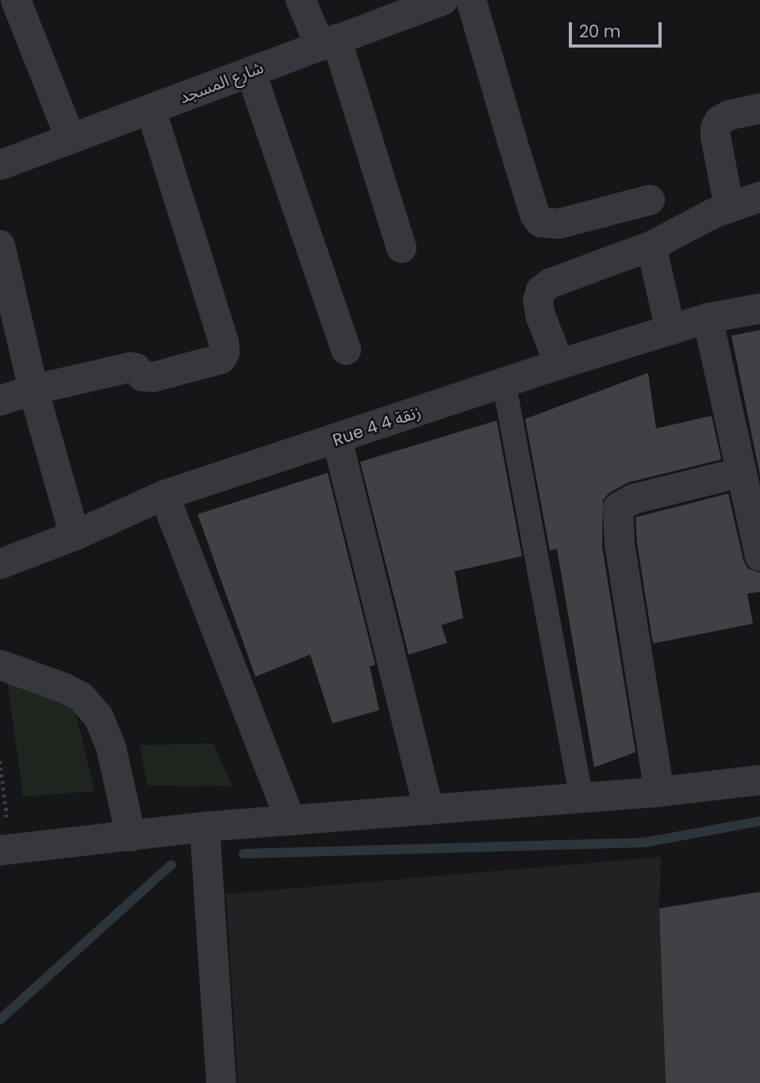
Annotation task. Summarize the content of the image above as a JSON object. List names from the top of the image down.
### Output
{
  "streets": {
    "street": ["شارع المسجد", "Rue 4 زنقة 4"]
  },
  "scale_bar": "20 m"
}
